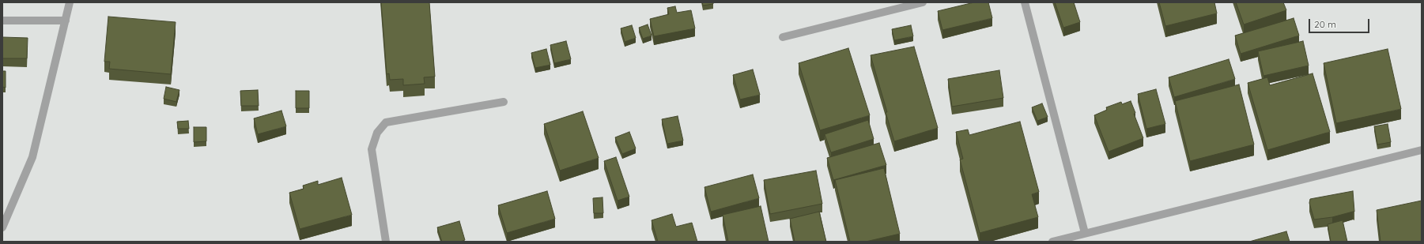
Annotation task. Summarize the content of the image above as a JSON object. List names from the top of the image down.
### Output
{
  "scale_bar": "20 m"
}
